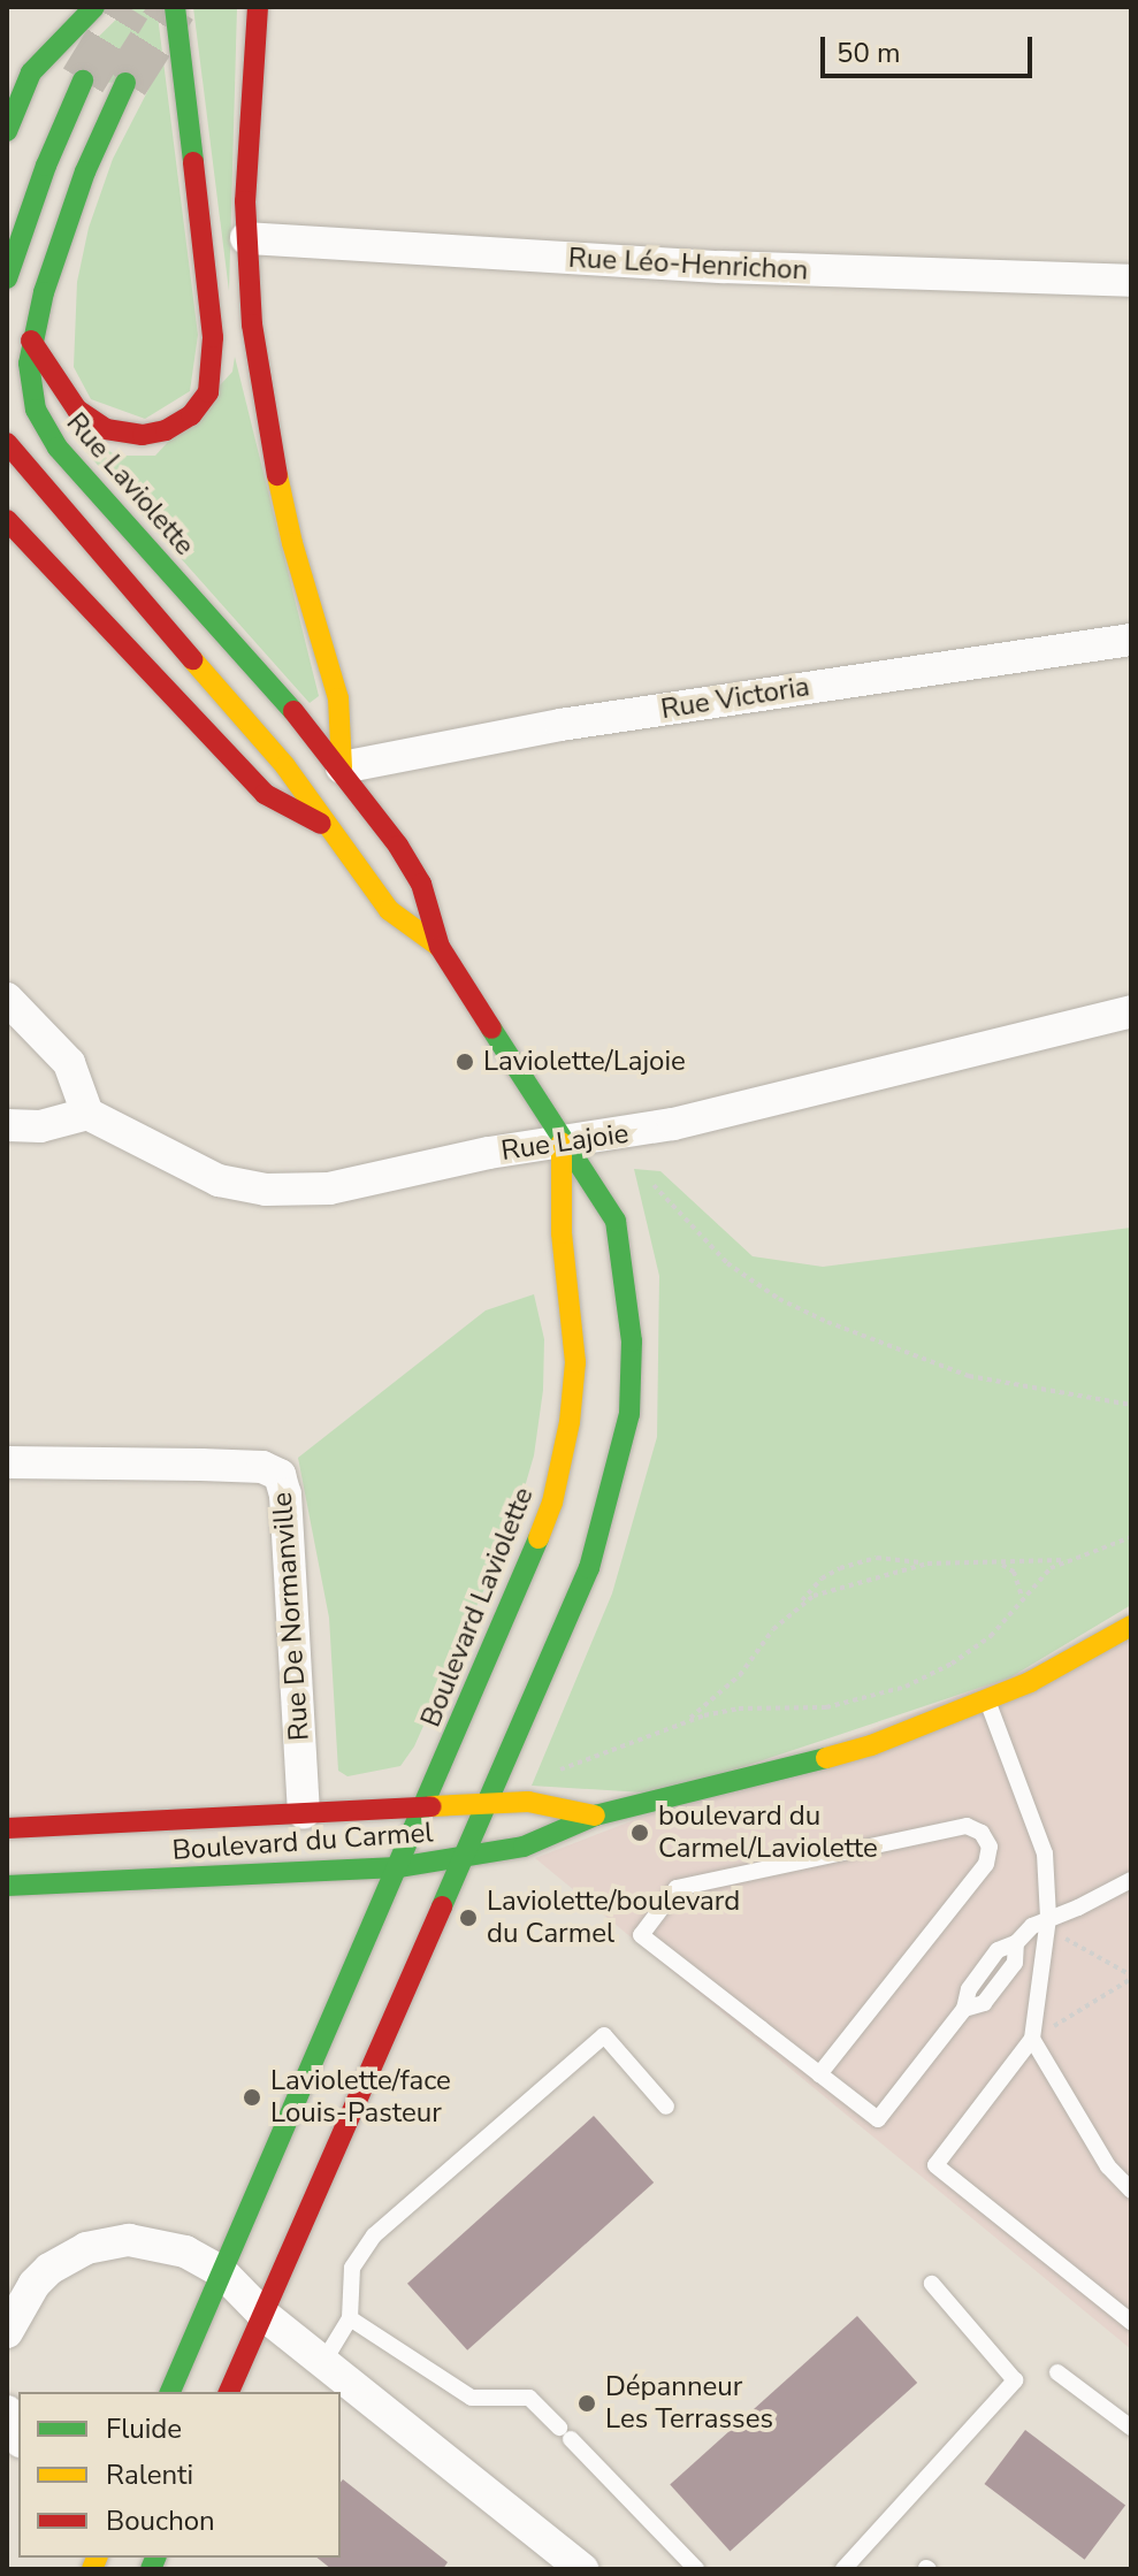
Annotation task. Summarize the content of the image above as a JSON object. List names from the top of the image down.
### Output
{
  "streets": {
    "main road": ["Rue Laviolette", "Boulevard Laviolette", "Boulevard du Carmel"],
    "street": [
      "Rue Léo-Henrichon",
      "Rue Victoria",
      "Rue Lajoie",
      "Rue De Normanville"
    ]
  },
  "crossings": [
    ["Rue Laviolette", "Rue Victoria"],
    ["Rue Laviolette", "Rue Lajoie"],
    ["Rue Laviolette", "Boulevard Laviolette"],
    ["Rue Lajoie", "Boulevard Laviolette"],
    ["Boulevard Laviolette", "Boulevard du Carmel"],
    ["Rue De Normanville", "Boulevard du Carmel"]
  ],
  "places": [
    "Laviolette/Lajoie",
    "boulevard du Carmel/Laviolette",
    "Laviolette/boulevard du Carmel",
    "Laviolette/face Louis-Pasteur",
    "Dépanneur Les Terrasses"
  ],
  "legend": ["Fluide", "Ralenti", "Bouchon"],
  "scale_bar": "50 m"
}
